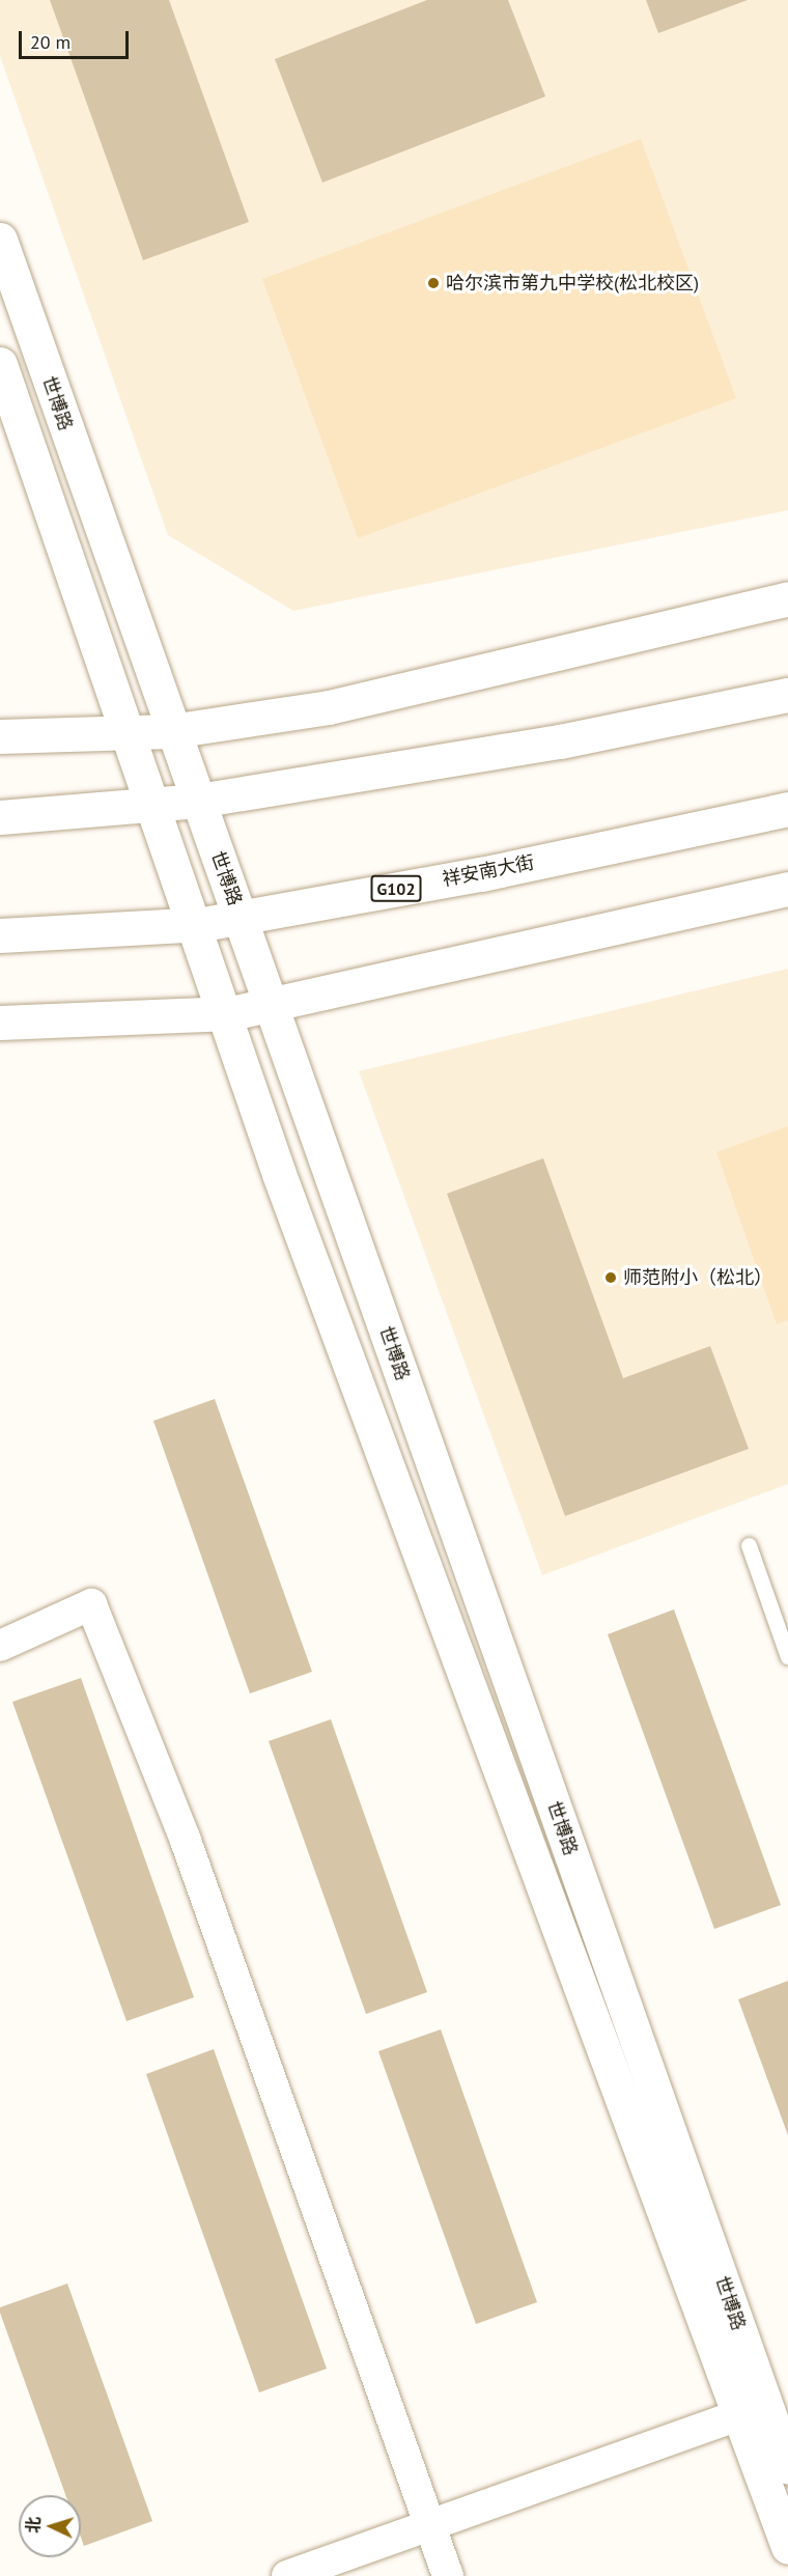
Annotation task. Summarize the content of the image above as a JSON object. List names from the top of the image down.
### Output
{
  "streets": {
    "main road": ["世博路", "祥安南大街", "G102"]
  },
  "crossings": [
    ["世博路", "祥安南大街"]
  ],
  "places": ["哈尔滨市第九中学校(松北校区)", "师范附小（松北）"],
  "scale_bar": "20 m",
  "north": "left"
}
